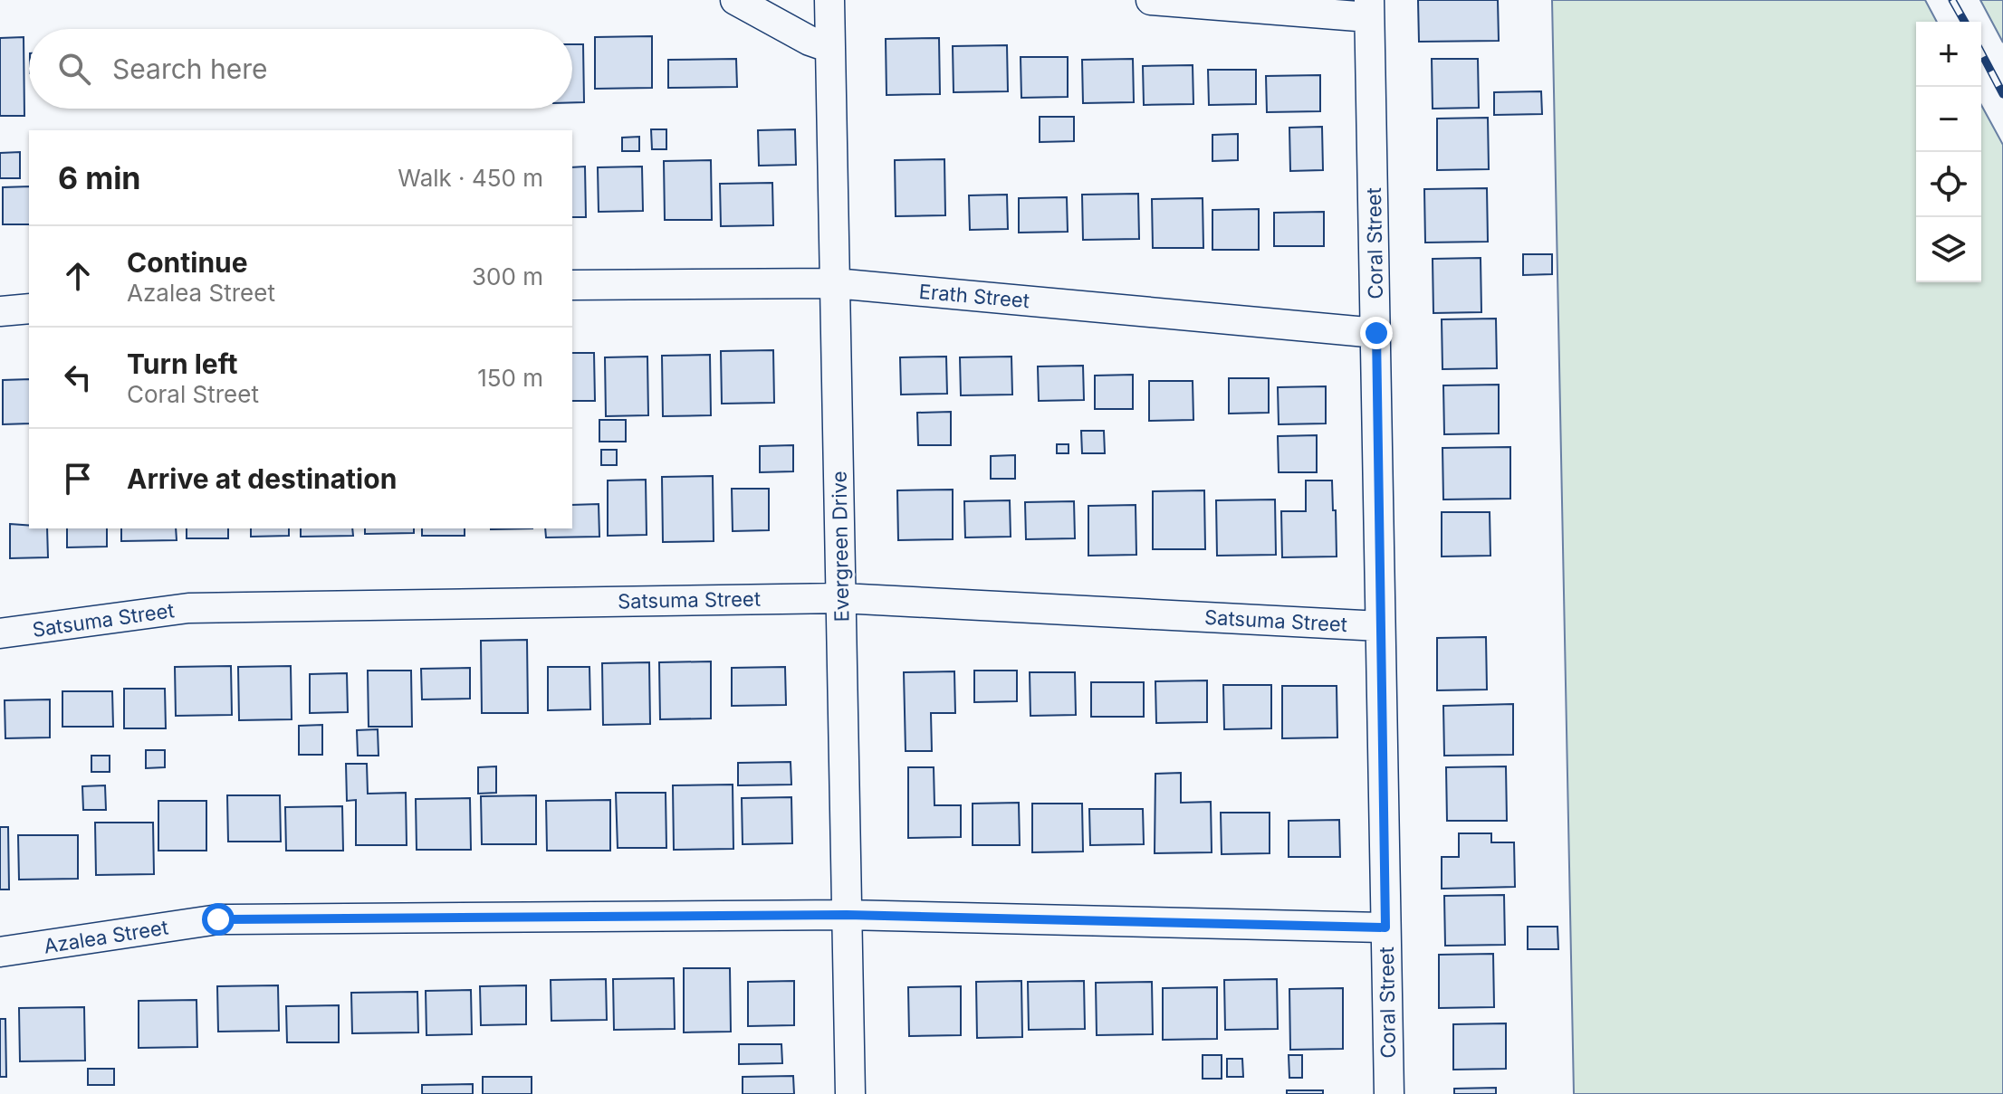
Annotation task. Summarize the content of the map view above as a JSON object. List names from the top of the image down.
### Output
{
  "streets": {
    "street": [
      "Coral Street",
      "Erath Street",
      "Evergreen Drive",
      "Satsuma Street",
      "Azalea Street"
    ]
  },
  "crossings": [
    ["Coral Street", "Erath Street"],
    ["Coral Street", "Satsuma Street"],
    ["Coral Street", "Azalea Street"],
    ["Erath Street", "Evergreen Drive"],
    ["Evergreen Drive", "Satsuma Street"],
    ["Evergreen Drive", "Azalea Street"]
  ],
  "page": {
    "map_buttons": ["+", "−"],
    "search": "Search here",
    "heading": ["6 min", "Walk · 450 m"],
    "list": [
      ["Continue", "Azalea Street", "300 m"],
      ["Turn left", "Coral Street", "150 m"],
      "Arrive at destination"
    ]
  }
}
